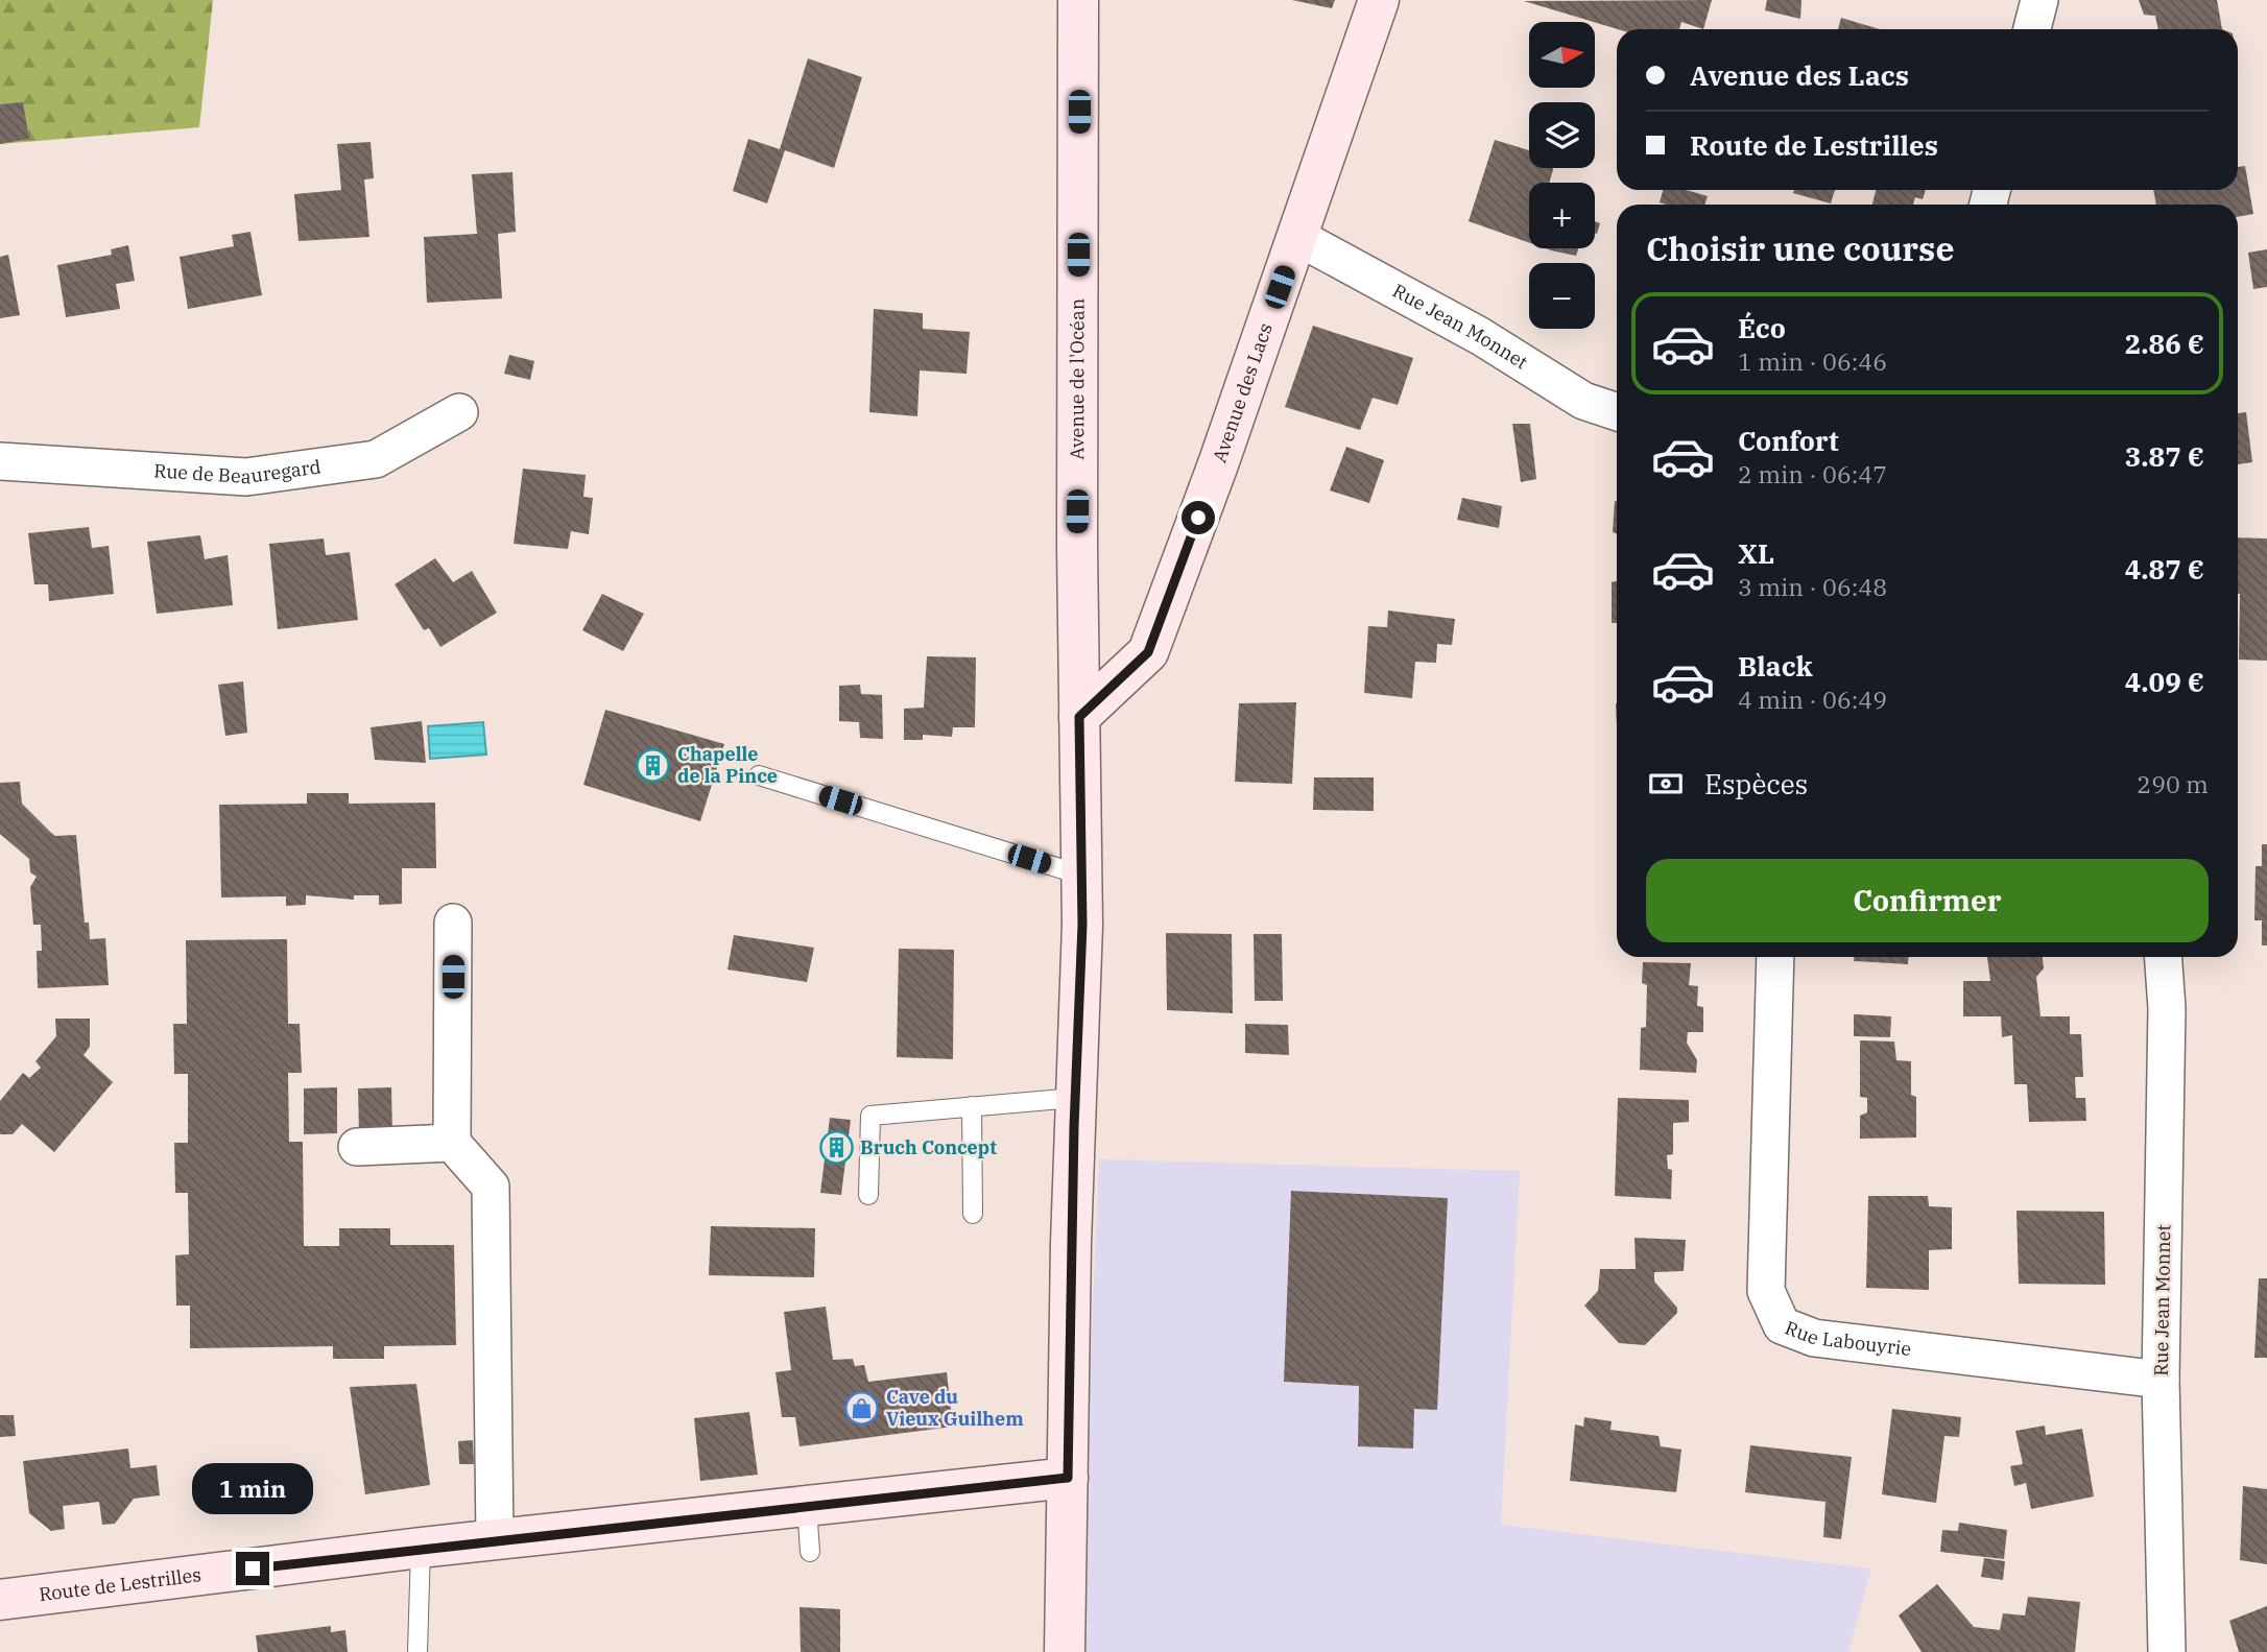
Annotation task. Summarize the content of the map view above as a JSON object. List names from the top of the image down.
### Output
{
  "streets": {
    "main road": ["Avenue de l'Océan", "Avenue des Lacs", "Route de Lestrilles"],
    "street": ["Rue Jean Monnet", "Rue de Beauregard", "Rue Labouyrie"]
  },
  "crossings": [
    ["Rue Jean Monnet", "Avenue des Lacs"],
    ["Rue Jean Monnet", "Rue Labouyrie"],
    ["Avenue de l'Océan", "Avenue des Lacs"],
    ["Avenue de l'Océan", "Route de Lestrilles"]
  ],
  "places": {
    "building": ["Chapelle de la Pince", "Bruch Concept"],
    "shop": ["Cave du Vieux Guilhem"]
  },
  "north": "right",
  "page": {
    "map_buttons": ["+", "−"],
    "banner": ["Avenue des Lacs", "Route de Lestrilles"],
    "heading": "Choisir une course",
    "list": [
      {
        "name": "Éco",
        "note": "1 min · 06:46",
        "value": "2.86 €"
      },
      {
        "name": "Confort",
        "note": "2 min · 06:47",
        "value": "3.87 €"
      },
      {
        "name": "XL",
        "note": "3 min · 06:48",
        "value": "4.87 €"
      },
      {
        "name": "Black",
        "note": "4 min · 06:49",
        "value": "4.09 €"
      }
    ],
    "pay": ["Espèces", "290 m"],
    "buttons": "Confirmer",
    "bubble": "1 min"
  }
}
